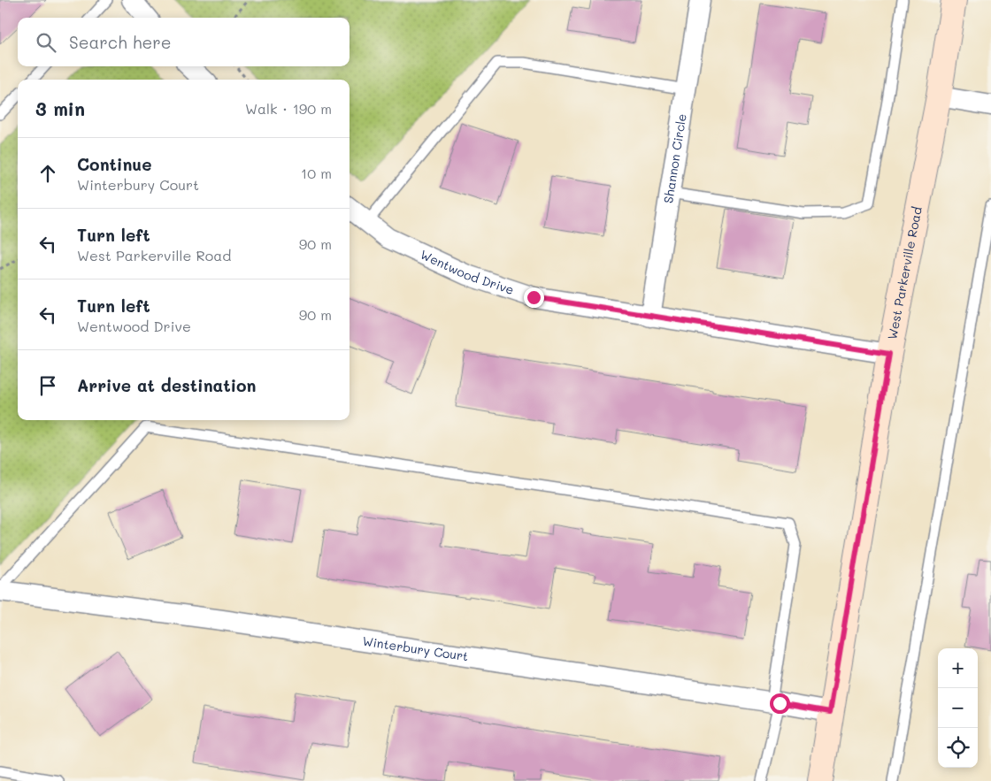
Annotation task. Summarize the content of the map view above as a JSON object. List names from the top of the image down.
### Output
{
  "streets": {
    "main road": ["West Parkerville Road"],
    "street": ["Shannon Circle", "Wentwood Drive", "Winterbury Court"]
  },
  "crossings": [
    ["Shannon Circle", "Wentwood Drive"],
    ["Wentwood Drive", "West Parkerville Road"],
    ["West Parkerville Road", "Winterbury Court"]
  ],
  "page": {
    "search": "Search here",
    "heading": ["3 min", "Walk · 190 m"],
    "list": [
      ["Continue", "Winterbury Court", "10 m"],
      ["Turn left", "West Parkerville Road", "90 m"],
      ["Turn left", "Wentwood Drive", "90 m"],
      "Arrive at destination"
    ],
    "map_buttons": ["+", "−"]
  }
}
